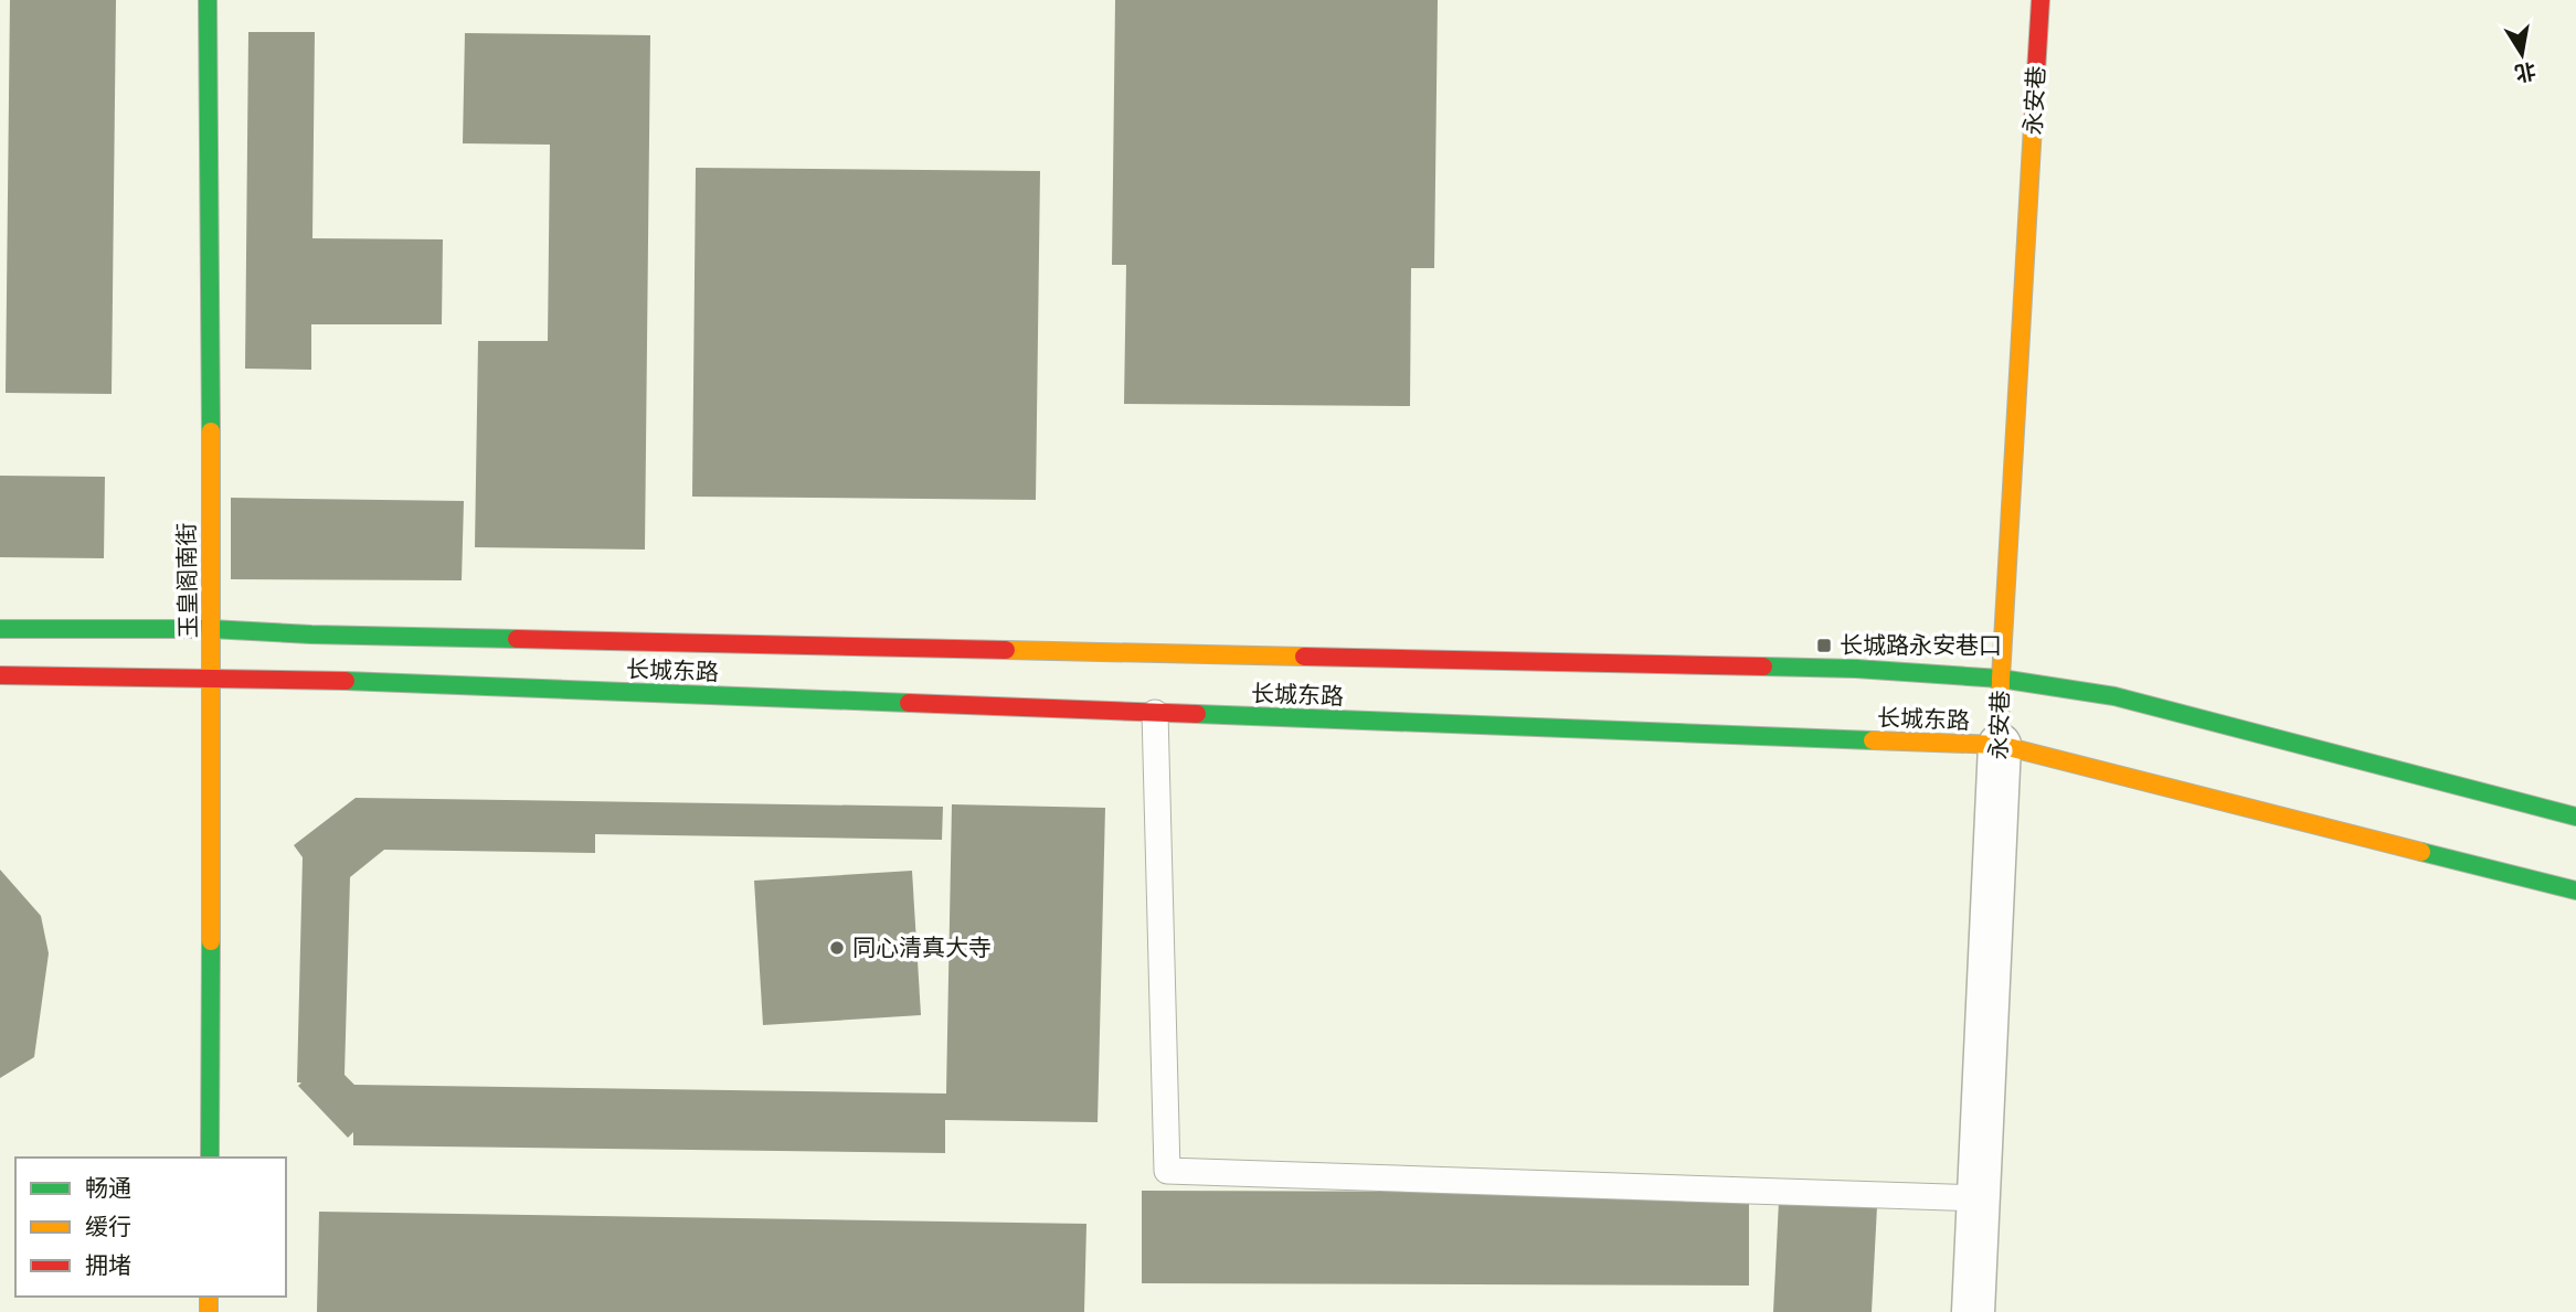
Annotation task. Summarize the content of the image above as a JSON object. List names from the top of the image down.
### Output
{
  "streets": {
    "main road": ["永安巷", "玉皇阁南街", "长城东路"]
  },
  "crossings": [
    ["永安巷", "长城东路"],
    ["玉皇阁南街", "长城东路"]
  ],
  "places": {
    "transit": ["长城路永安巷口"],
    "other": ["同心清真大寺"]
  },
  "legend": ["畅通", "缓行", "拥堵"],
  "north": "bottom"
}
